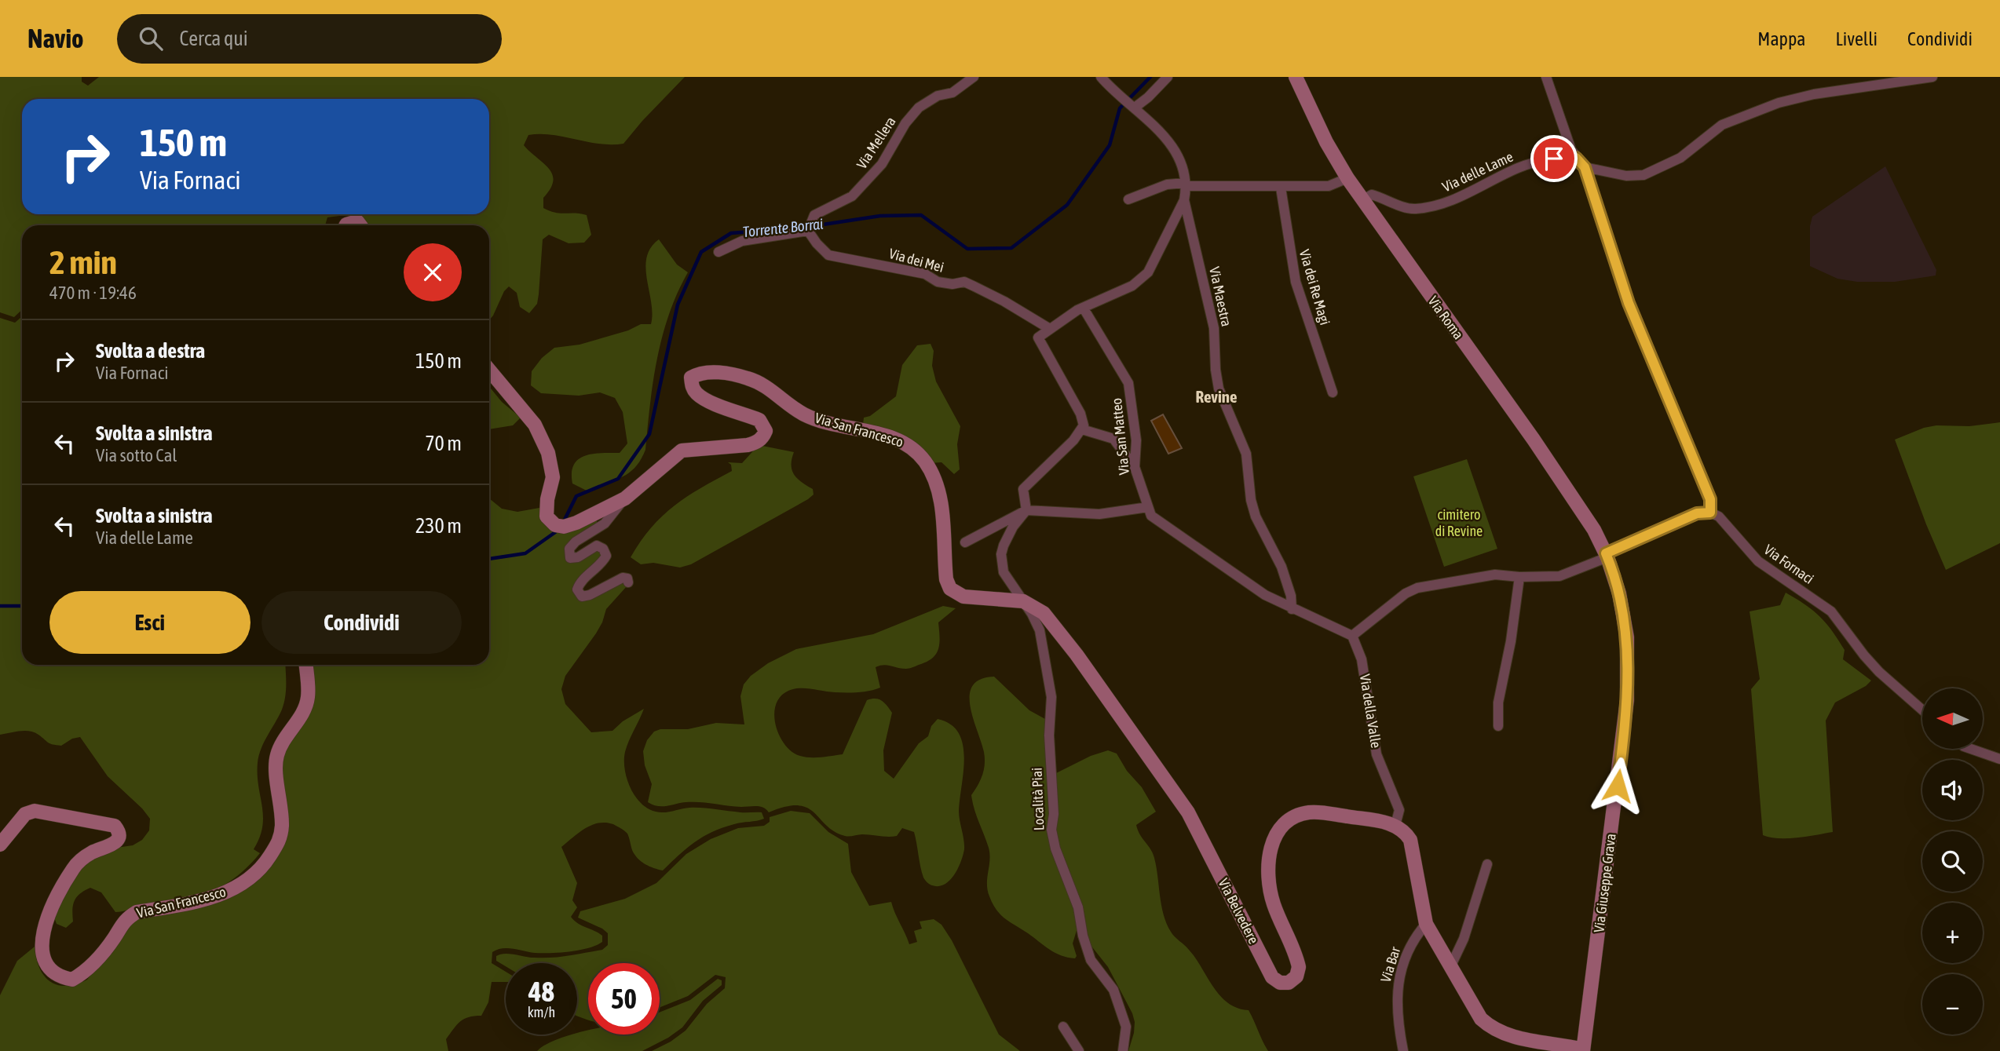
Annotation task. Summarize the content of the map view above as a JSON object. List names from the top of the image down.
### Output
{
  "streets": {
    "street": [
      "Via Mellera",
      "Via delle Lame",
      "Via dei Mei",
      "Via dei Re Magi",
      "Via Maestra",
      "Via Roma",
      "Via San Francesco",
      "Via San Matteo",
      "Via Fornaci",
      "Via della Valle",
      "Località Piai",
      "Via Giuseppe Grava",
      "Via Belvedere",
      "Via Bar"
    ]
  },
  "crossings": [
    ["Via Mellera", "Via dei Mei"],
    ["Via delle Lame", "Via Roma"],
    ["Via Roma", "Via Giuseppe Grava"],
    ["Via San Francesco", "Località Piai"],
    ["Via San Francesco", "Via Belvedere"],
    ["Via della Valle", "Via Belvedere"],
    ["Località Piai", "Via Belvedere"]
  ],
  "districts": ["Revine"],
  "water": ["Torrente Borrai"],
  "parks": ["cimitero di Revine"],
  "north": "left",
  "page": {
    "header": "Navio",
    "search": "Cerca qui",
    "nav": ["Mappa", "Livelli", "Condividi"],
    "turn": ["150 m", "Via Fornaci"],
    "heading": ["2 min", "470 m · 19:46"],
    "list": [
      {
        "name": "Svolta a destra",
        "note": "Via Fornaci",
        "value": "150 m"
      },
      {
        "name": "Svolta a sinistra",
        "note": "Via sotto Cal",
        "value": "70 m"
      },
      {
        "name": "Svolta a sinistra",
        "note": "Via delle Lame",
        "value": "230 m"
      }
    ],
    "buttons": ["Esci", "Condividi"],
    "map_buttons": ["+", "−"],
    "speed": "48 km/h",
    "limit": "50"
  }
}
